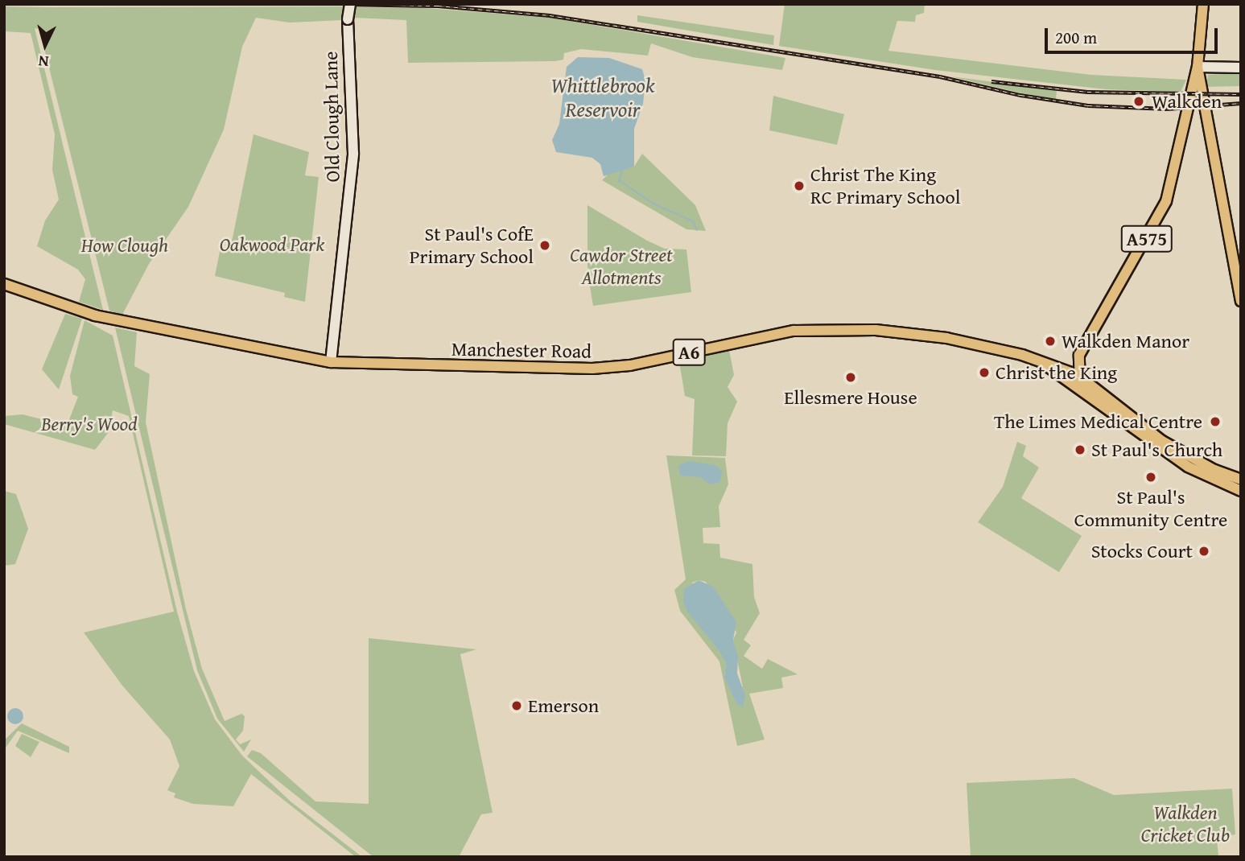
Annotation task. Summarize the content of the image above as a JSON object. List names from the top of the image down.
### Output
{
  "streets": {
    "main road": ["A575", "Manchester Road", "A6"],
    "street": ["Old Clough Lane"]
  },
  "crossings": [
    ["Old Clough Lane", "Manchester Road"],
    ["A575", "Manchester Road"]
  ],
  "water": ["Whittlebrook Reservoir"],
  "parks": [
    "Oakwood Park",
    "How Clough",
    "Cawdor Street Allotments",
    "Berry's Wood",
    "Walkden Cricket Club"
  ],
  "places": [
    "Walkden",
    "Christ The King RC Primary School",
    "St Paul's CofE Primary School",
    "Walkden Manor",
    "Christ the King",
    "Ellesmere House",
    "The Limes Medical Centre",
    "St Paul's Church",
    "St Paul's Community Centre",
    "Stocks Court",
    "Emerson"
  ],
  "scale_bar": "200 m",
  "north": "bottom"
}
